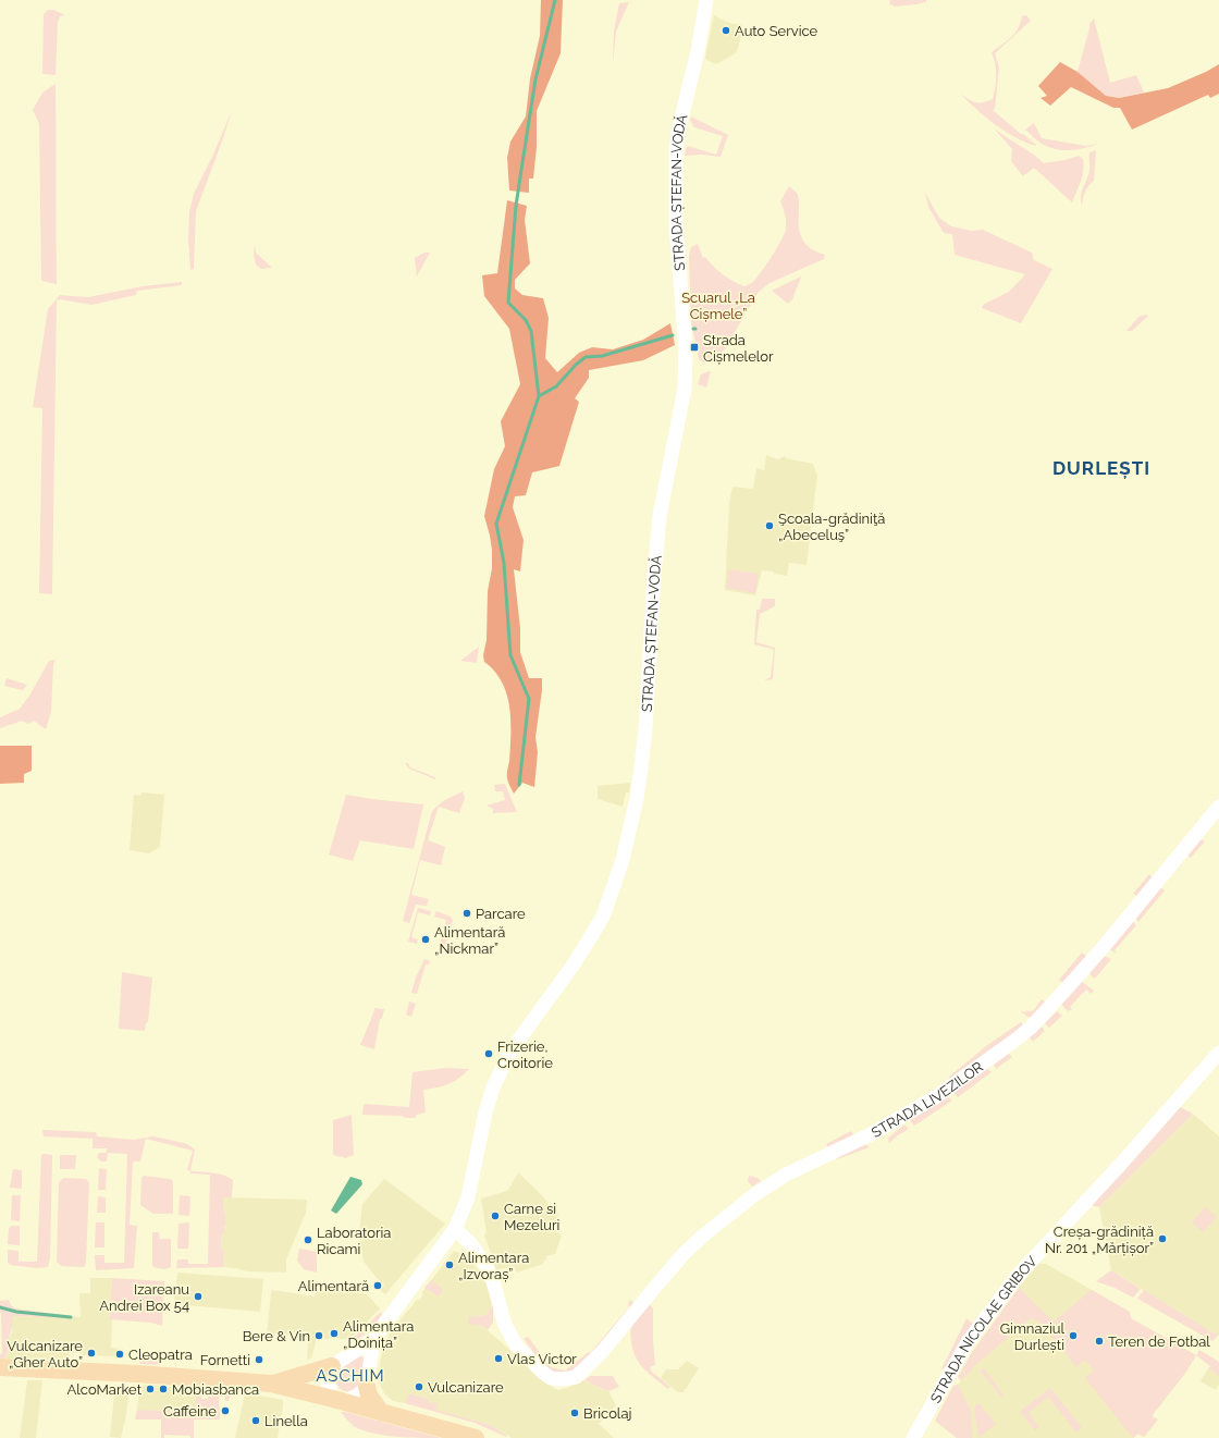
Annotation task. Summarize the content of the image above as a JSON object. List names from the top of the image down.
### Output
{
  "streets": {
    "street": ["STRADA ȘTEFAN-VODĂ", "STRADA LIVEZILOR", "STRADA NICOLAE GRIBOV"]
  },
  "crossings": [
    ["STRADA ȘTEFAN-VODĂ", "STRADA LIVEZILOR"]
  ],
  "districts": ["DURLEȘTI", "ASCHIM"],
  "parks": ["Scuarul „La Cișmele”"],
  "places": {
    "other": [
      "Auto Service",
      "Şcoala-grădiniţă „Abeceluş”",
      "Parcare",
      "Alimentară „Nickmar”",
      "Frizerie, Croitorie",
      "Carne si Mezeluri",
      "Creșa-grădiniță Nr. 201 „Mărțișor”",
      "Laboratoria Ricami",
      "Alimentara „Izvoraș”",
      "Alimentară",
      "Izareanu Andrei Box 54",
      "Alimentara „Doinița”",
      "Bere & Vin",
      "Gimnaziul Durlești",
      "Teren de Fotbal",
      "Vulcanizare „Gher Auto”",
      "Cleopatra",
      "Vlas Victor",
      "Fornetti",
      "Vulcanizare",
      "AlcoMarket",
      "Mobiasbanca",
      "Caffeine",
      "Bricolaj",
      "Linella"
    ],
    "transit": ["Strada Cișmelelor"]
  }
}
